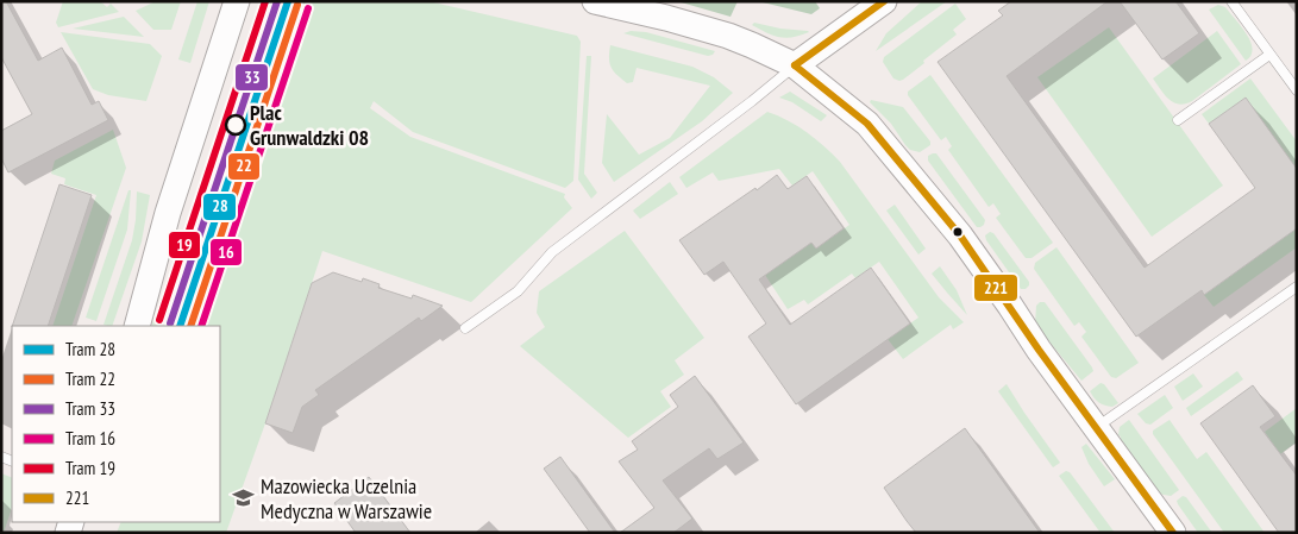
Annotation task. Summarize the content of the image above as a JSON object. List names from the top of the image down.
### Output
{
  "places": {
    "other": ["Plac Grunwaldzki 08"],
    "school or university": ["Mazowiecka Uczelnia Medyczna w Warszawie"]
  },
  "lines": [
    "tram line 28",
    "tram line 33",
    "tram line 19",
    "transit line 221",
    "tram line 22",
    "tram line 16"
  ],
  "legend": [
    "Tram 28",
    "Tram 22",
    "Tram 33",
    "Tram 16",
    "Tram 19",
    "221"
  ]
}
